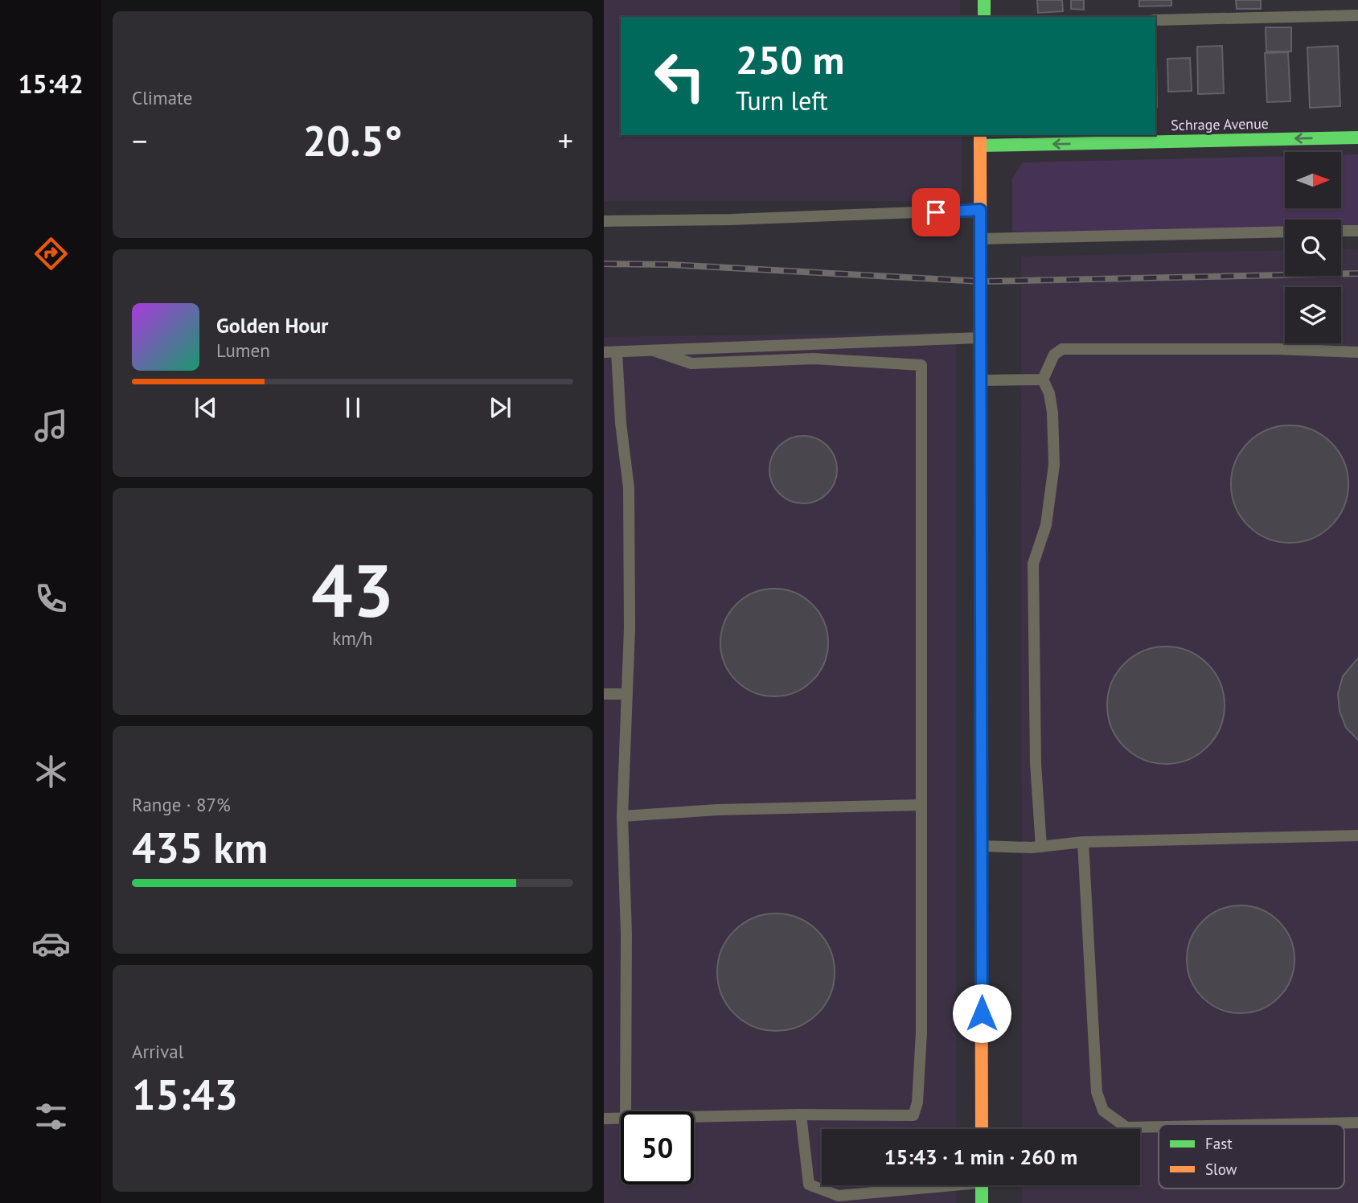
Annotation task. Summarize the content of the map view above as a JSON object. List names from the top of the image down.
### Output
{
  "streets": {
    "main road": ["Schrage Avenue"]
  },
  "one_way": ["Schrage Avenue"],
  "legend": ["Fast", "Slow"],
  "north": "right",
  "page": {
    "tabs": "15:42",
    "tile": [
      "Climate",
      ["43", "km/h"],
      ["Range · 87%", "435 km"],
      ["Arrival", "15:43"]
    ],
    "turn": ["250 m", "Turn left"],
    "heat": ["−", "20.5°", "+"],
    "song": ["Golden Hour", "Lumen"],
    "limit": "50",
    "trip": "15:43 · 1 min · 260 m"
  }
}
